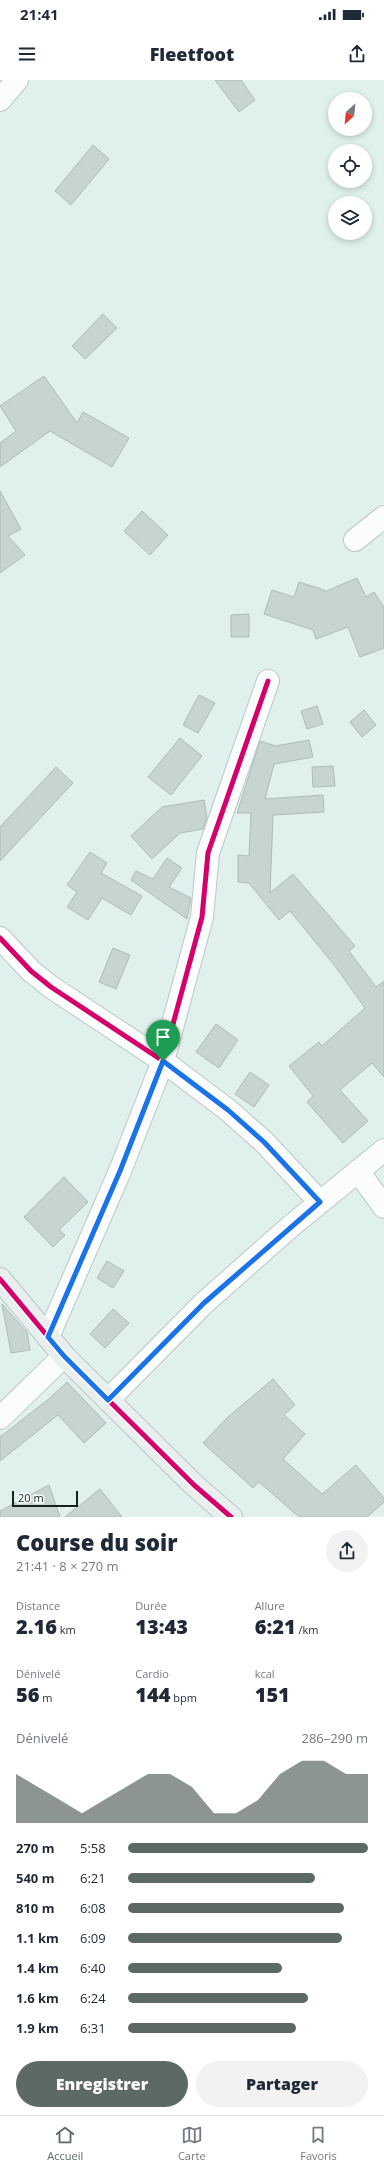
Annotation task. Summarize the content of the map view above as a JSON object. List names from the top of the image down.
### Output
{
  "scale_bar": "20 m",
  "north": "bottom left",
  "page": {
    "status": "21:41",
    "header": "Fleetfoot",
    "scale": "20 m",
    "heading": ["Course du soir", "21:41 · 8 × 270 m"],
    "stats": [
      ["Distance", "2.16 km"],
      ["Durée", "13:43"],
      ["Allure", "6:21 /km"],
      ["Dénivelé", "56 m"],
      ["Cardio", "144 bpm"],
      ["kcal", "151"]
    ],
    "chart": ["Dénivelé", "286–290 m"],
    "list": [
      {
        "name": "270 m",
        "note": "5:58"
      },
      {
        "name": "540 m",
        "note": "6:21"
      },
      {
        "name": "810 m",
        "note": "6:08"
      },
      {
        "name": "1.1 km",
        "note": "6:09"
      },
      {
        "name": "1.4 km",
        "note": "6:40"
      },
      {
        "name": "1.6 km",
        "note": "6:24"
      },
      {
        "name": "1.9 km",
        "note": "6:31"
      }
    ],
    "buttons": ["Enregistrer", "Partager"],
    "tabs": ["Accueil", "Carte", "Favoris"]
  }
}
